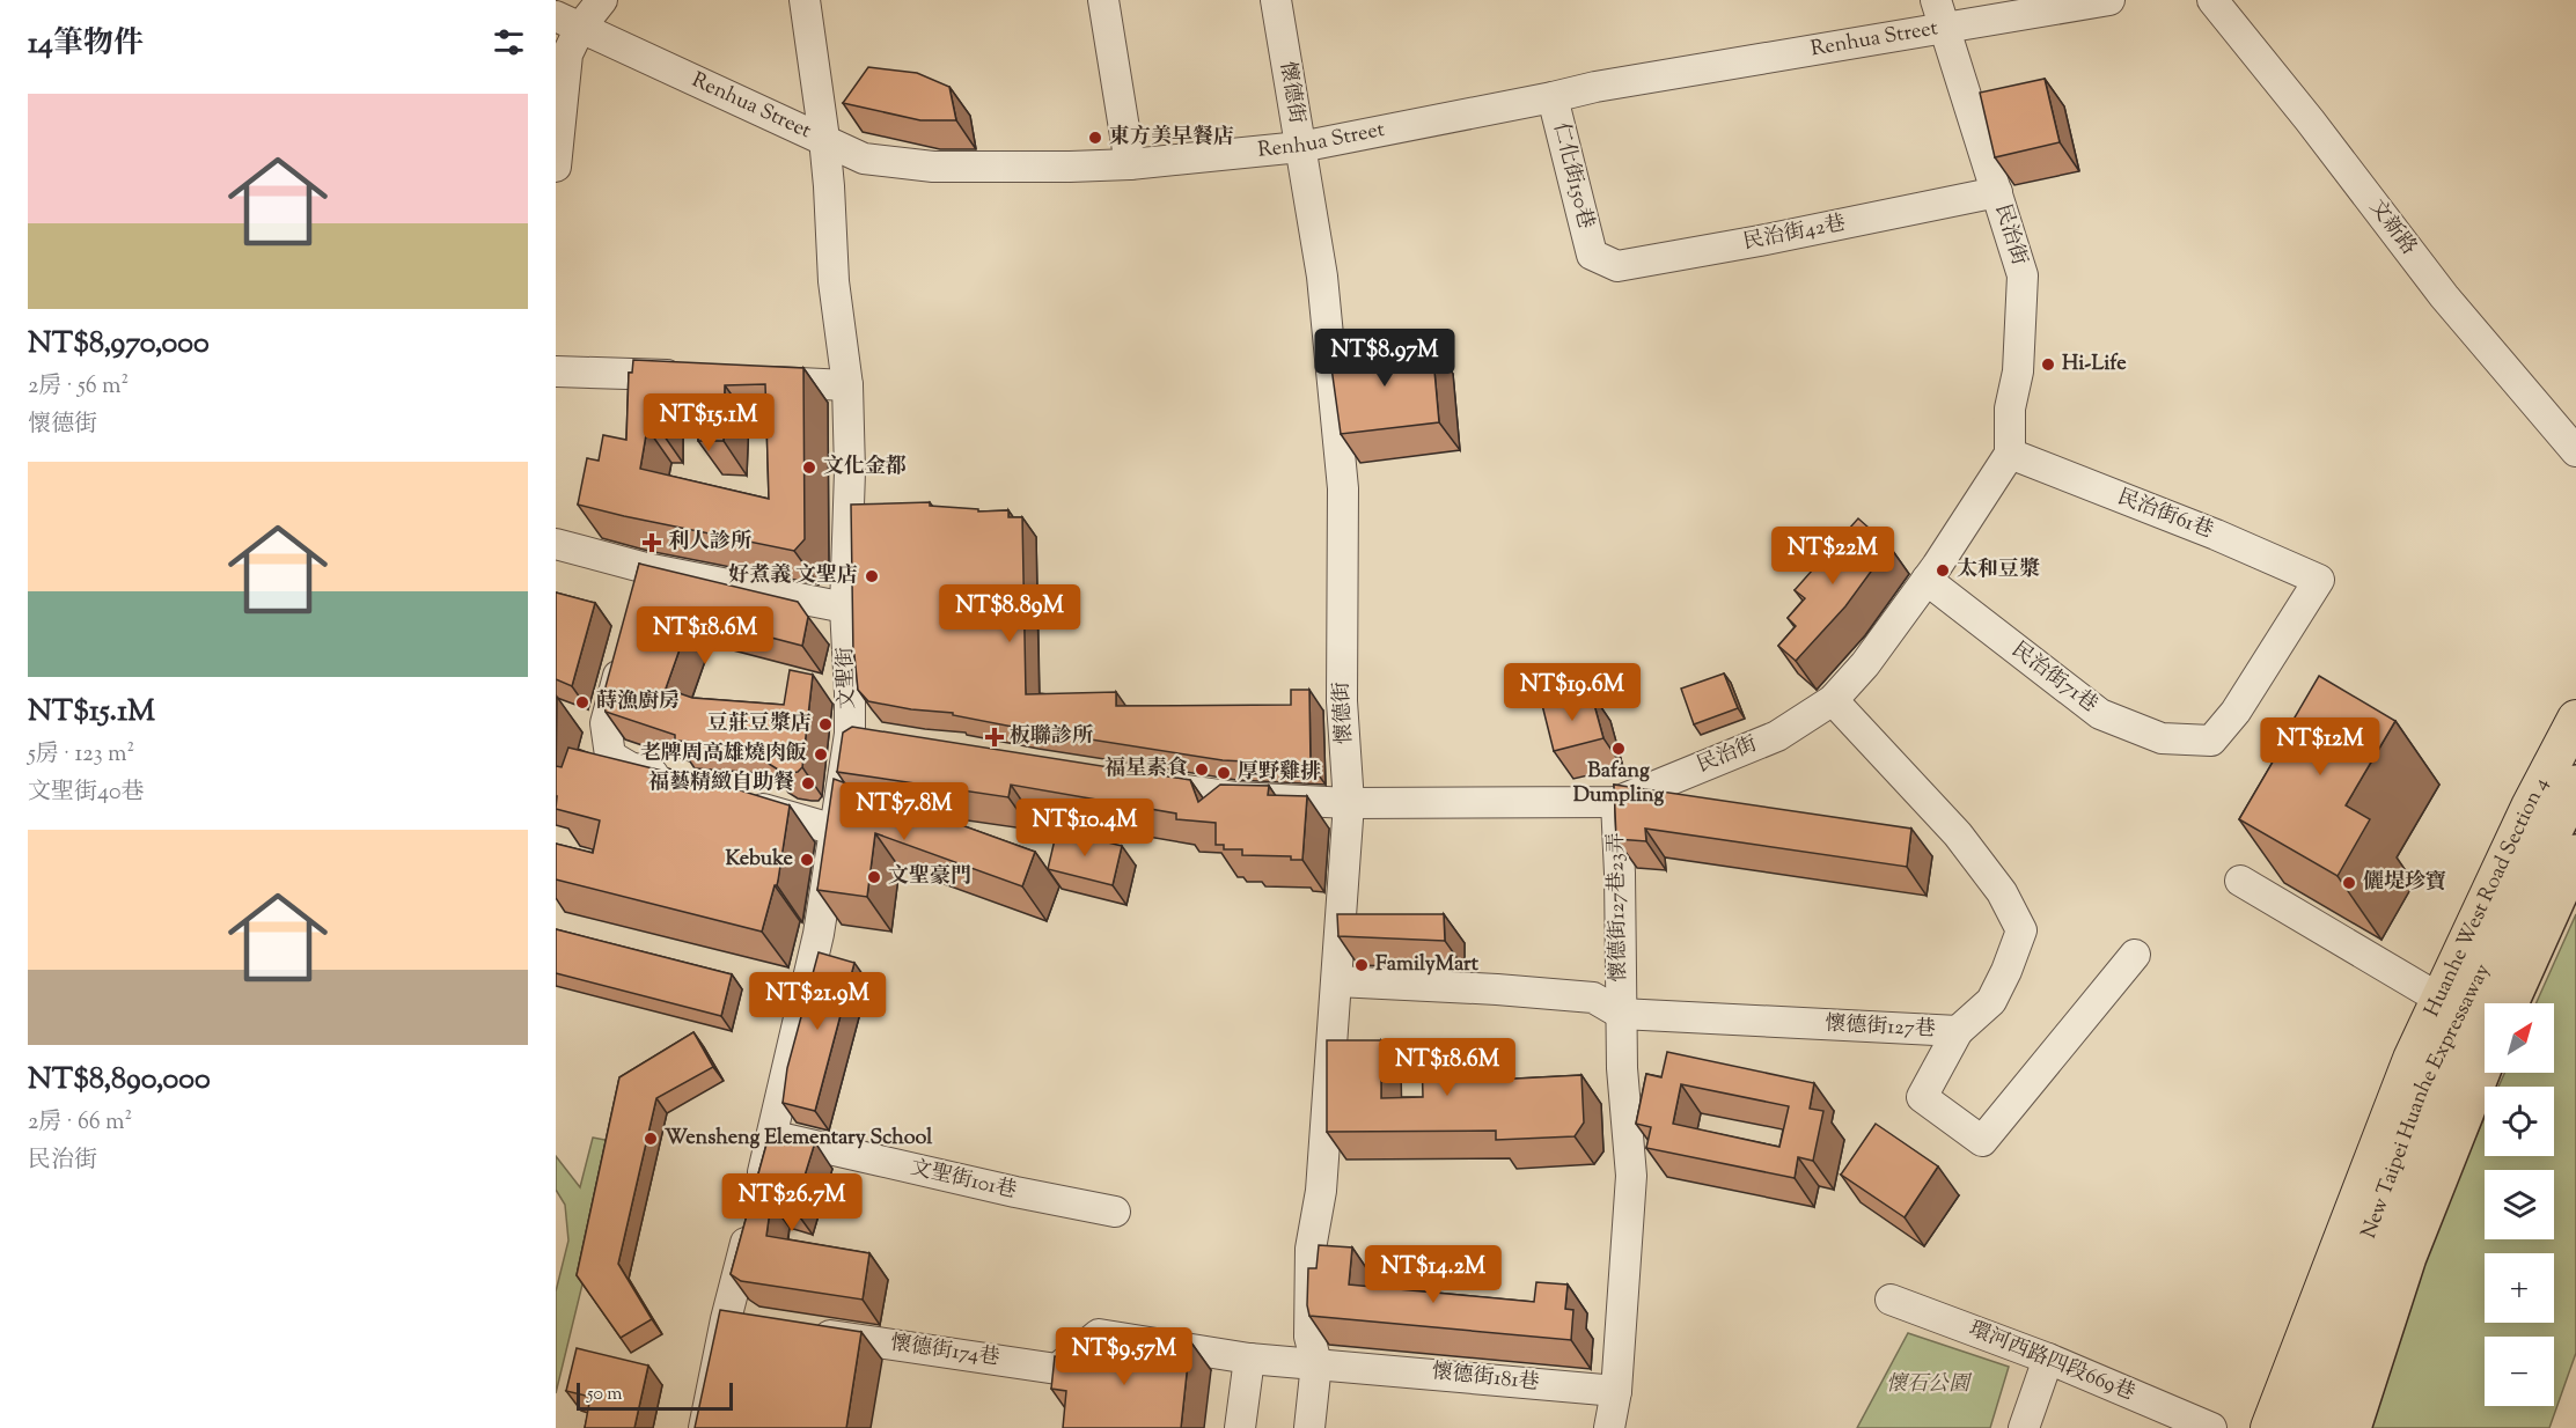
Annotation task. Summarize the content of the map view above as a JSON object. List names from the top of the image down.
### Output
{
  "streets": {
    "highway": ["New Taipei Huanhe Expressaway"],
    "main road": ["Huanhe West Road Section 4"],
    "street": [
      "Renhua Street",
      "懷德街",
      "仁化街150巷",
      "文新路",
      "民治街42巷",
      "民治街",
      "民治街61巷",
      "文聖街",
      "民治街71巷",
      "懷德街127巷23弄",
      "懷德街127巷",
      "文聖街101巷",
      "懷德街174巷",
      "環河西路四段669巷",
      "懷德街181巷"
    ]
  },
  "crossings": [
    ["Renhua Street", "懷德街"],
    ["Renhua Street", "仁化街150巷"],
    ["Renhua Street", "民治街"],
    ["Renhua Street", "文聖街"],
    ["懷德街", "民治街"],
    ["懷德街", "懷德街127巷"],
    ["懷德街", "懷德街174巷"],
    ["懷德街", "懷德街181巷"],
    ["仁化街150巷", "民治街42巷"],
    ["民治街42巷", "民治街"],
    ["民治街", "民治街61巷"],
    ["民治街", "民治街71巷"],
    ["民治街", "懷德街127巷23弄"],
    ["民治街61巷", "民治街71巷"],
    ["文聖街", "文聖街101巷"],
    ["懷德街127巷23弄", "懷德街127巷"],
    ["懷德街174巷", "懷德街181巷"]
  ],
  "parks": ["懷石公園"],
  "places": {
    "other": [
      "東方美早餐店",
      "Hi-Life",
      "文化金都",
      "太和豆漿",
      "好煮義 文聖店",
      "蒔漁廚房",
      "豆莊豆漿店",
      "Bafang Dumpling",
      "老牌周高雄燒肉飯",
      "福星素食",
      "厚野雞排",
      "福藝精緻自助餐",
      "Kebuke",
      "文聖豪門",
      "儷堤珍寶",
      "FamilyMart",
      "Wensheng Elementary School"
    ],
    "health": ["利人診所", "板聯診所"]
  },
  "scale_bar": "50 m",
  "north": "top right",
  "page": {
    "heading": "14筆物件",
    "list": [
      {
        "name": "NT$8,970,000",
        "note": "2房 · 56 m² · 懷德街"
      },
      {
        "name": "NT$15.1M",
        "note": "5房 · 123 m² · 文聖街40巷"
      },
      {
        "name": "NT$8,890,000",
        "note": "2房 · 66 m² · 民治街"
      }
    ],
    "price": [
      "NT$8.97M",
      "NT$15.1M",
      "NT$22M",
      "NT$8.89M",
      "NT$18.6M",
      "NT$19.6M",
      "NT$12M",
      "NT$7.8M",
      "NT$10.4M",
      "NT$21.9M",
      "NT$18.6M",
      "NT$26.7M",
      "NT$14.2M",
      "NT$9.57M"
    ],
    "map_buttons": ["+", "−"],
    "scale": "50 m"
  }
}
